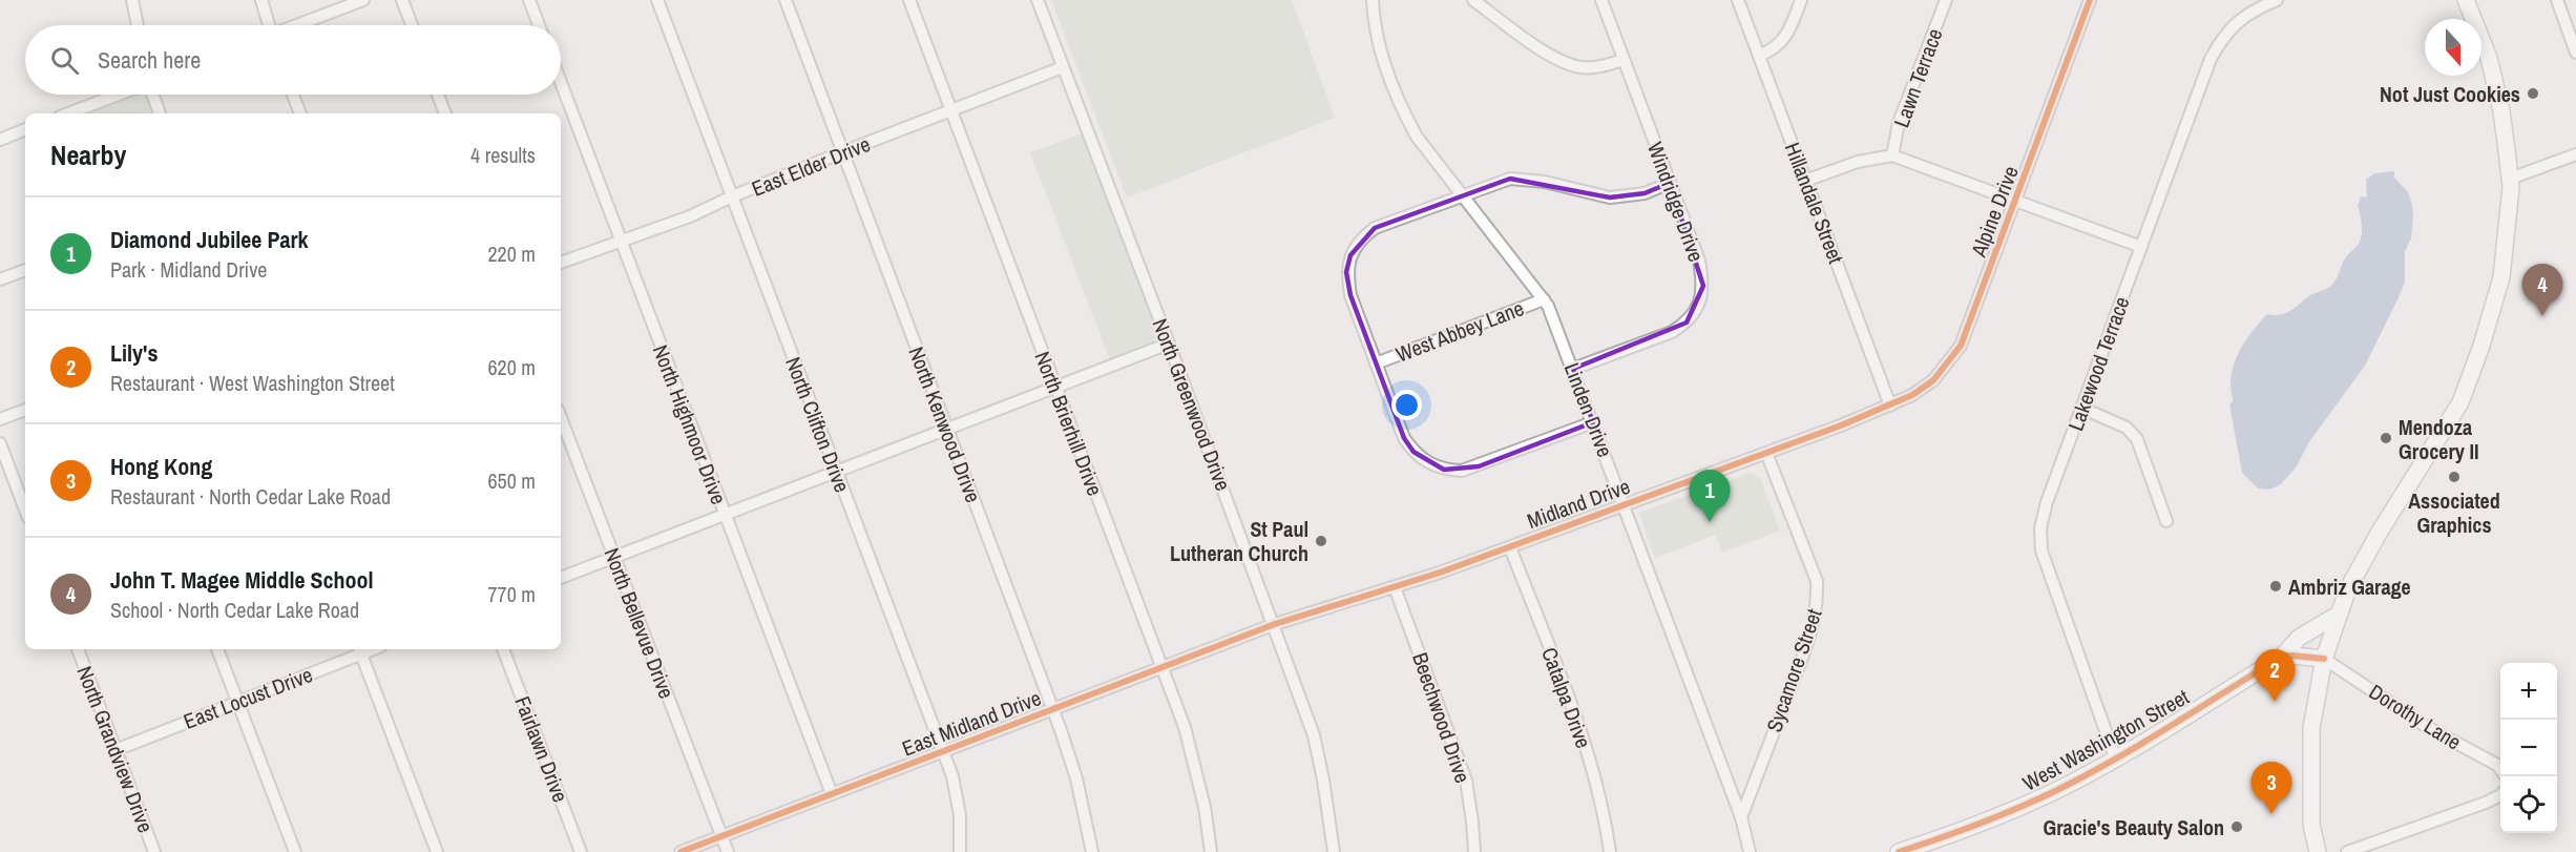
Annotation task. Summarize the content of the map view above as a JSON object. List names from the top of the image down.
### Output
{
  "streets": {
    "main road": ["West Washington Street"],
    "street": [
      "Lawn Terrace",
      "East Elder Drive",
      "Windridge Drive",
      "Hillandale Street",
      "Alpine Drive",
      "West Abbey Lane",
      "Lakewood Terrace",
      "North Greenwood Drive",
      "Linden Drive",
      "North Brierhill Drive",
      "North Highmoor Drive",
      "North Clifton Drive",
      "North Kenwood Drive",
      "Midland Drive",
      "North Bellevue Drive",
      "Sycamore Street",
      "East Locust Drive",
      "Catalpa Drive",
      "Dorothy Lane",
      "Beechwood Drive",
      "East Midland Drive",
      "North Grandview Drive",
      "Fairlawn Drive"
    ]
  },
  "crossings": [
    ["East Elder Drive", "North Greenwood Drive"],
    ["East Elder Drive", "North Brierhill Drive"],
    ["East Elder Drive", "North Highmoor Drive"],
    ["East Elder Drive", "North Clifton Drive"],
    ["East Elder Drive", "North Kenwood Drive"],
    ["Windridge Drive", "Linden Drive"],
    ["Hillandale Street", "Alpine Drive"],
    ["Hillandale Street", "Midland Drive"],
    ["Alpine Drive", "Midland Drive"],
    ["West Abbey Lane", "Linden Drive"],
    ["Lakewood Terrace", "West Washington Street"],
    ["North Greenwood Drive", "Midland Drive"],
    ["North Greenwood Drive", "East Midland Drive"],
    ["Linden Drive", "Midland Drive"],
    ["Linden Drive", "Sycamore Street"],
    ["North Brierhill Drive", "East Midland Drive"],
    ["North Highmoor Drive", "East Midland Drive"],
    ["North Clifton Drive", "East Midland Drive"],
    ["North Kenwood Drive", "East Midland Drive"],
    ["Midland Drive", "Sycamore Street"],
    ["Midland Drive", "Catalpa Drive"],
    ["Midland Drive", "Beechwood Drive"],
    ["Midland Drive", "East Midland Drive"],
    ["North Bellevue Drive", "East Midland Drive"],
    ["East Locust Drive", "North Grandview Drive"]
  ],
  "places": [
    "Not Just Cookies",
    "Mendoza Grocery II",
    "Associated Graphics",
    "St Paul Lutheran Church",
    "Ambriz Garage",
    "Gracie's Beauty Salon"
  ],
  "north": "bottom",
  "page": {
    "search": "Search here",
    "heading": ["Nearby", "4 results"],
    "list": [
      {
        "mark": "1",
        "name": "Diamond Jubilee Park",
        "note": "Park · Midland Drive",
        "value": "220 m"
      },
      {
        "mark": "2",
        "name": "Lily's",
        "note": "Restaurant · West Washington Street",
        "value": "620 m"
      },
      {
        "mark": "3",
        "name": "Hong Kong",
        "note": "Restaurant · North Cedar Lake Road",
        "value": "650 m"
      },
      {
        "mark": "4",
        "name": "John T. Magee Middle School",
        "note": "School · North Cedar Lake Road",
        "value": "770 m"
      }
    ],
    "pins": [
      "4",
      "1",
      "2",
      "3"
    ],
    "map_buttons": ["+", "−"]
  }
}
